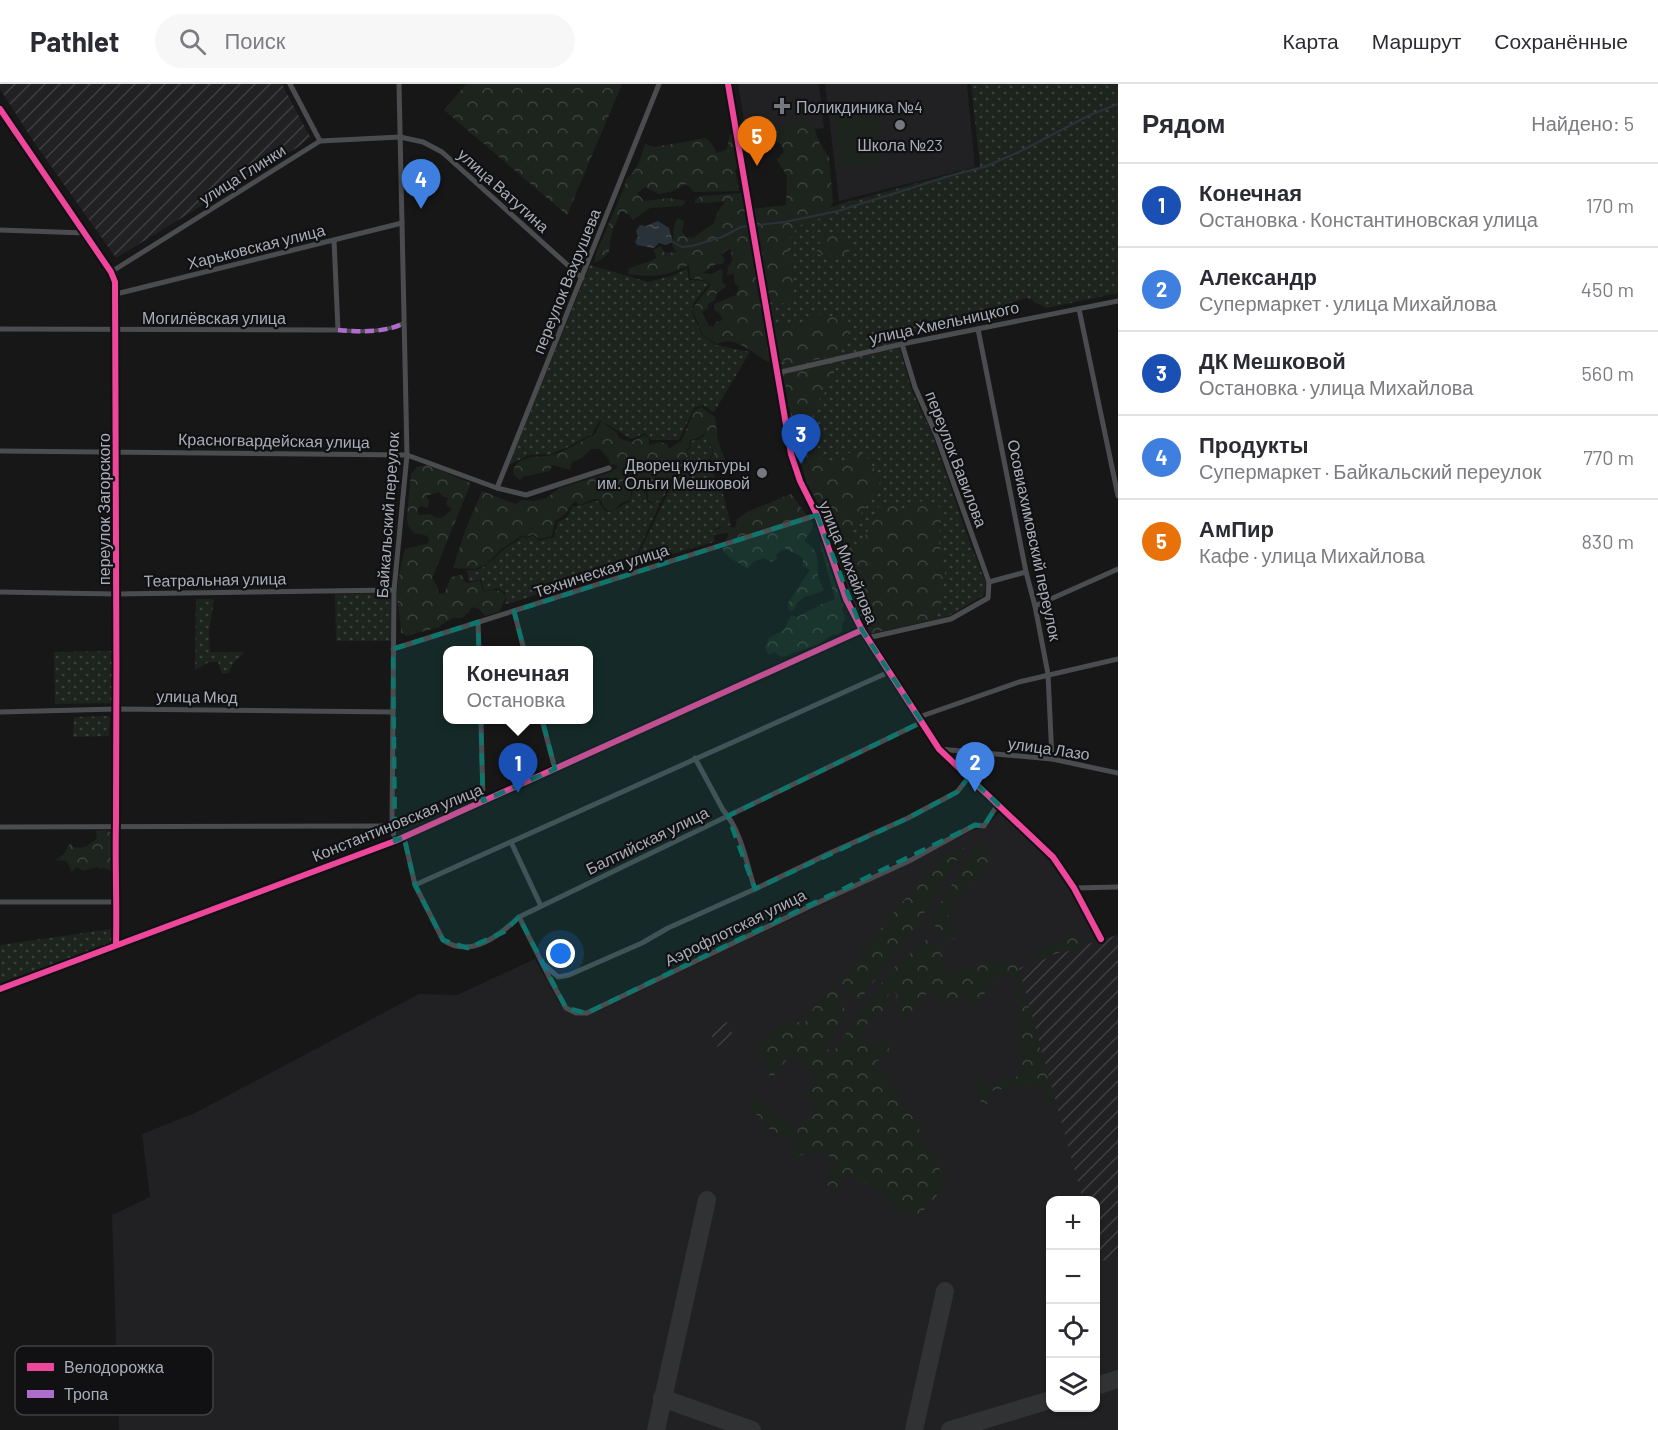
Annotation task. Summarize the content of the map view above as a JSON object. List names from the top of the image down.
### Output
{
  "streets": {
    "street": [
      "улица Глинки",
      "улица Ватутина",
      "Харьковская улица",
      "переулок Вахрушева",
      "Могилёвская улица",
      "улица Хмельницкого",
      "Красногвардейская улица",
      "переулок Вавилова",
      "переулок Загорского",
      "Байкальский переулок",
      "Осовиахимовский переулок",
      "улица Михайлова",
      "Техническая улица",
      "Театральная улица",
      "улица Мюд",
      "улица Лазо",
      "Константиновская улица",
      "Балтийская улица",
      "Аэрофлотская улица"
    ]
  },
  "crossings": [
    ["улица Глинки", "улица Ватутина"],
    ["улица Глинки", "переулок Загорского"],
    ["улица Глинки", "Байкальский переулок"],
    ["улица Ватутина", "переулок Вахрушева"],
    ["улица Ватутина", "Байкальский переулок"],
    ["Харьковская улица", "переулок Загорского"],
    ["Харьковская улица", "Байкальский переулок"],
    ["переулок Вахрушева", "Красногвардейская улица"],
    ["Могилёвская улица", "переулок Загорского"],
    ["улица Хмельницкого", "переулок Вавилова"],
    ["улица Хмельницкого", "Осовиахимовский переулок"],
    ["улица Хмельницкого", "улица Михайлова"],
    ["Красногвардейская улица", "переулок Загорского"],
    ["Красногвардейская улица", "Байкальский переулок"],
    ["переулок Загорского", "Театральная улица"],
    ["переулок Загорского", "улица Мюд"],
    ["переулок Загорского", "Константиновская улица"],
    ["Байкальский переулок", "Техническая улица"],
    ["Байкальский переулок", "Театральная улица"],
    ["Байкальский переулок", "улица Мюд"],
    ["Байкальский переулок", "Константиновская улица"],
    ["Осовиахимовский переулок", "улица Лазо"],
    ["Осовиахимовский переулок", "Балтийская улица"],
    ["улица Михайлова", "Техническая улица"],
    ["улица Михайлова", "улица Лазо"],
    ["улица Михайлова", "Константиновская улица"],
    ["улица Михайлова", "Балтийская улица"],
    ["улица Михайлова", "Аэрофлотская улица"],
    ["Балтийская улица", "Аэрофлотская улица"]
  ],
  "places": {
    "health": ["Поликдиника №4"],
    "other": ["Школа №23", "Дворец культуры им. Ольги Мешковой"]
  },
  "legend": ["Велодорожка", "Тропа"],
  "page": {
    "header": "Pathlet",
    "search": "Поиск",
    "nav": ["Карта", "Маршрут", "Сохранённые"],
    "heading": ["Рядом", "Найдено: 5"],
    "pins": [
      "5",
      "4",
      "3",
      "2",
      "1"
    ],
    "list": [
      {
        "mark": "1",
        "name": "Конечная",
        "note": "Остановка · Константиновская улица",
        "value": "170 m"
      },
      {
        "mark": "2",
        "name": "Александр",
        "note": "Супермаркет · улица Михайлова",
        "value": "450 m"
      },
      {
        "mark": "3",
        "name": "ДК Мешковой",
        "note": "Остановка · улица Михайлова",
        "value": "560 m"
      },
      {
        "mark": "4",
        "name": "Продукты",
        "note": "Супермаркет · Байкальский переулок",
        "value": "770 m"
      },
      {
        "mark": "5",
        "name": "АмПир",
        "note": "Кафе · улица Михайлова",
        "value": "830 m"
      }
    ],
    "popup": ["Конечная", "Остановка"],
    "map_buttons": ["+", "−"]
  }
}
